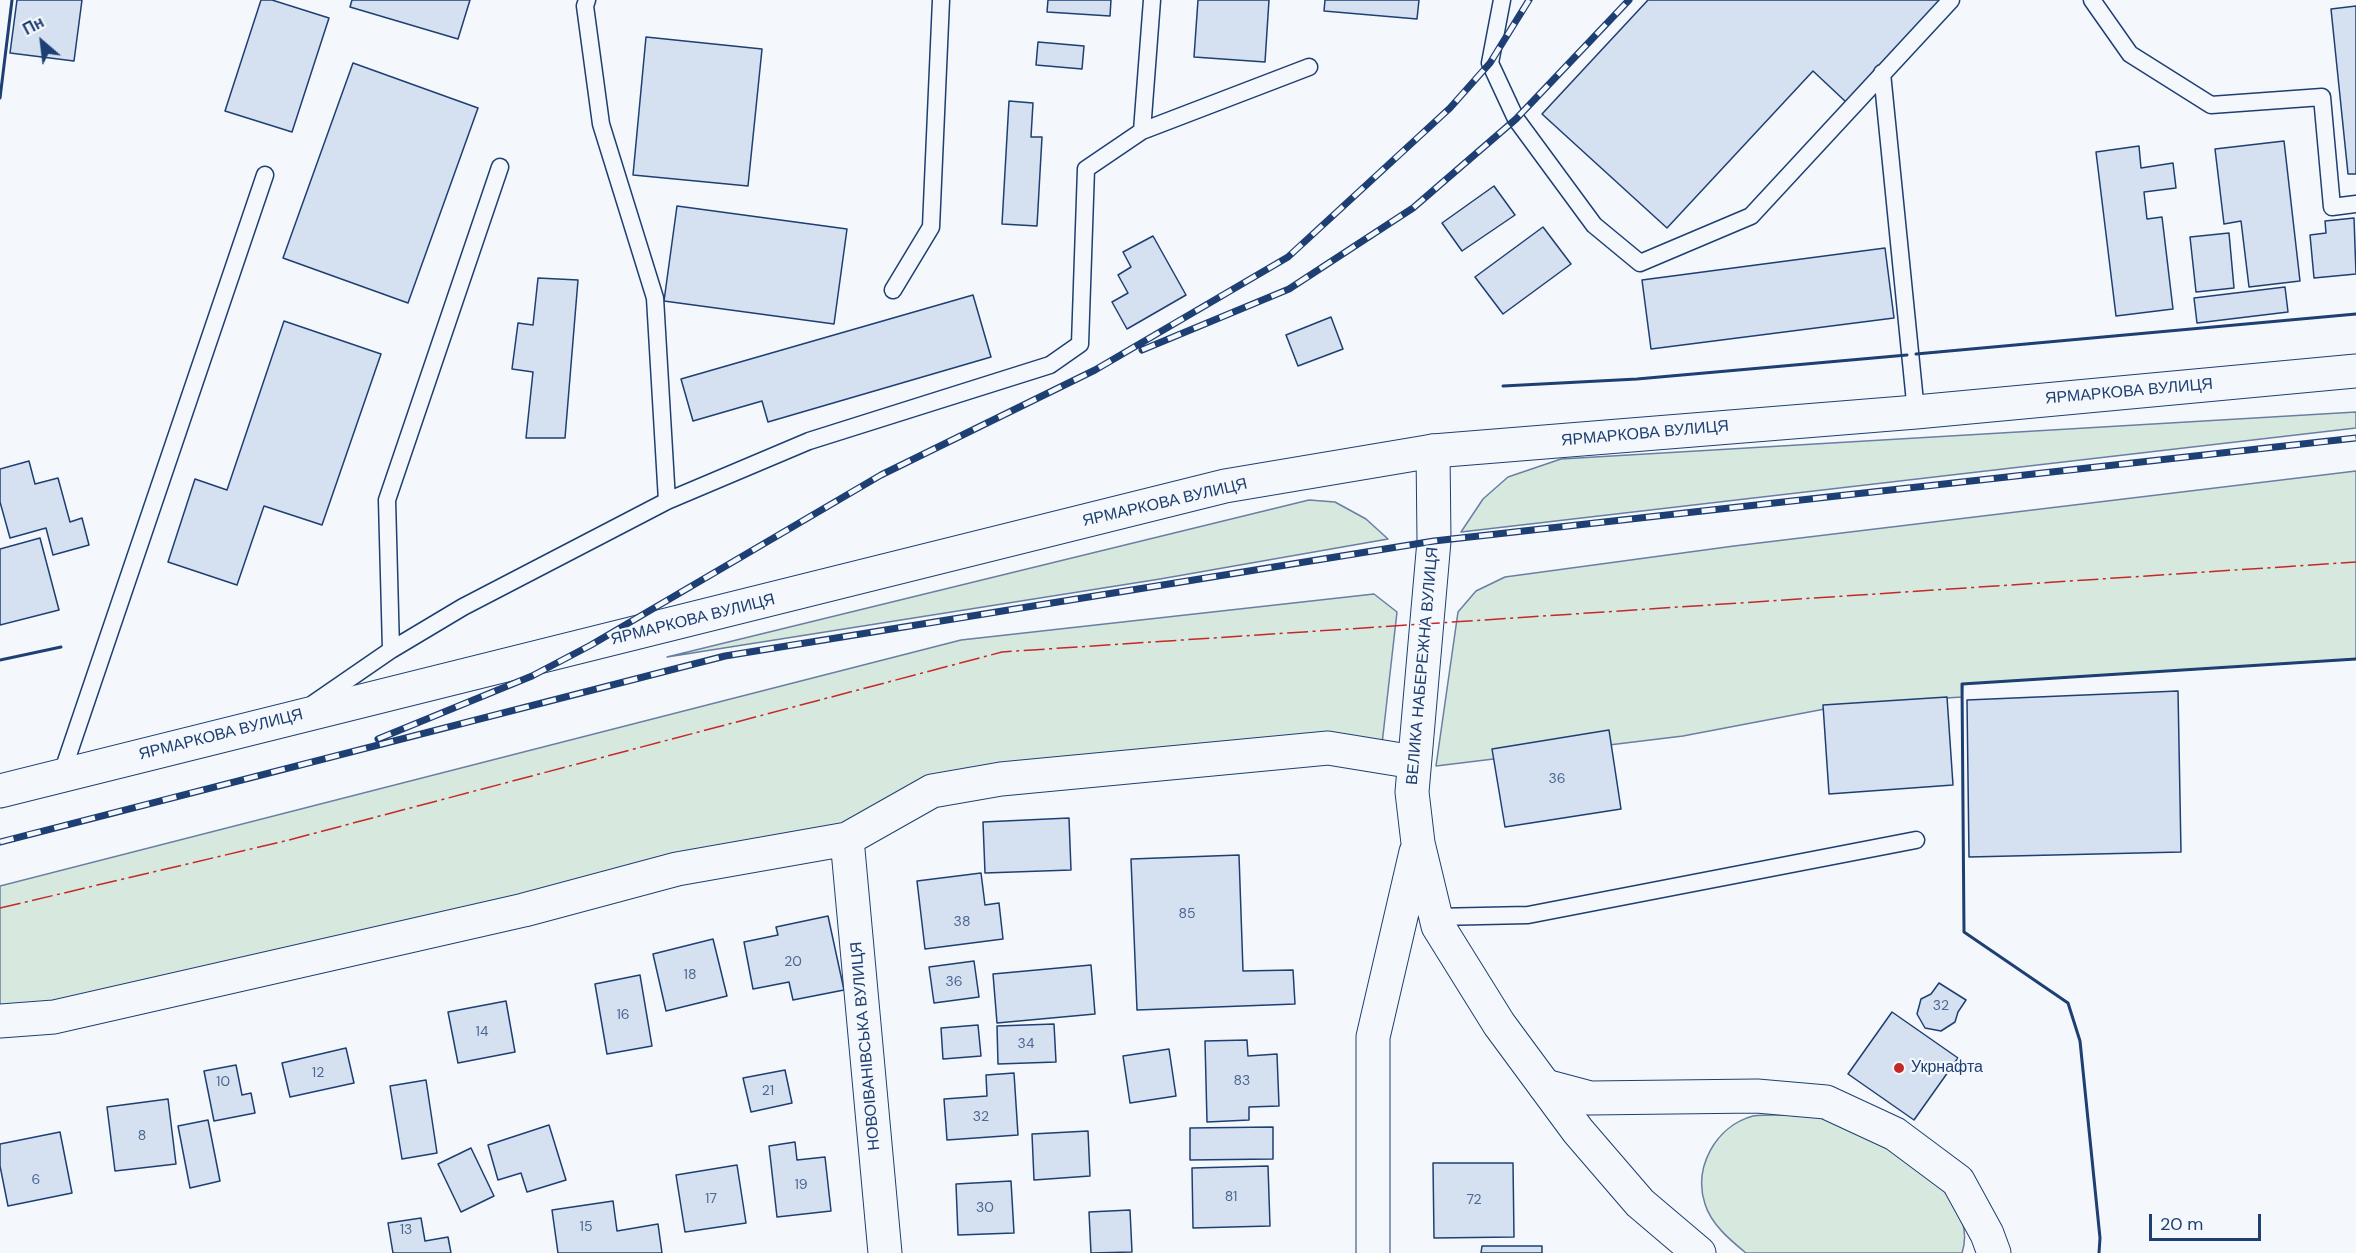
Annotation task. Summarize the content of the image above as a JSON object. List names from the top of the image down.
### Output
{
  "streets": {
    "street": ["ЯРМАРКОВА ВУЛИЦЯ", "ВЕЛИКА НАБЕРЕЖНА ВУЛИЦЯ", "НОВОІВАНІВСЬКА ВУЛИЦЯ"]
  },
  "crossings": [
    ["ЯРМАРКОВА ВУЛИЦЯ", "ВЕЛИКА НАБЕРЕЖНА ВУЛИЦЯ"]
  ],
  "places": ["Укрнафта"],
  "house_numbers": [
    "36",
    "85",
    "38",
    "20",
    "18",
    "36",
    "32",
    "16",
    "14",
    "34",
    "12",
    "83",
    "10",
    "21",
    "32",
    "8",
    "6",
    "19",
    "81",
    "17",
    "72",
    "30",
    "15",
    "13"
  ],
  "scale_bar": "20 m",
  "north": "top left"
}
